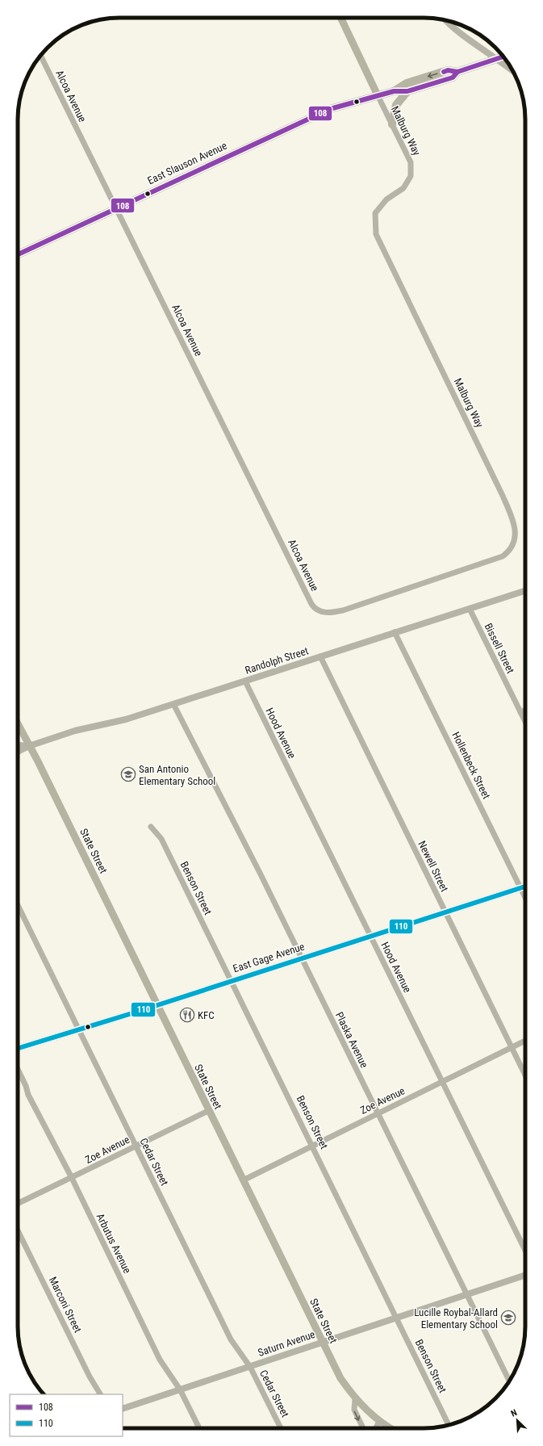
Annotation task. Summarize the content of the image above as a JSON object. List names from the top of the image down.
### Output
{
  "streets": {
    "main road": ["East Slauson Avenue", "State Street", "East Gage Avenue"],
    "street": [
      "Alcoa Avenue",
      "Malburg Way",
      "Bissell Street",
      "Randolph Street",
      "Hood Avenue",
      "Hollenbeck Street",
      "Newell Street",
      "Benson Street",
      "Plaska Avenue",
      "Zoe Avenue",
      "Cedar Street",
      "Arbutus Avenue",
      "Marconi Street",
      "Saturn Avenue"
    ]
  },
  "crossings": [
    ["Alcoa Avenue", "Malburg Way"],
    ["Alcoa Avenue", "East Slauson Avenue"],
    ["Malburg Way", "East Slauson Avenue"],
    ["Bissell Street", "Randolph Street"],
    ["Randolph Street", "Hood Avenue"],
    ["Randolph Street", "Hollenbeck Street"],
    ["Randolph Street", "State Street"],
    ["Randolph Street", "Newell Street"],
    ["Randolph Street", "Plaska Avenue"],
    ["Hood Avenue", "East Gage Avenue"],
    ["Hood Avenue", "Zoe Avenue"],
    ["Hollenbeck Street", "East Gage Avenue"],
    ["State Street", "East Gage Avenue"],
    ["State Street", "Zoe Avenue"],
    ["State Street", "Saturn Avenue"],
    ["Newell Street", "East Gage Avenue"],
    ["Newell Street", "Zoe Avenue"],
    ["Benson Street", "East Gage Avenue"],
    ["Benson Street", "Zoe Avenue"],
    ["Benson Street", "Saturn Avenue"],
    ["East Gage Avenue", "Plaska Avenue"],
    ["East Gage Avenue", "Cedar Street"],
    ["Plaska Avenue", "Zoe Avenue"],
    ["Plaska Avenue", "Saturn Avenue"],
    ["Zoe Avenue", "Cedar Street"],
    ["Zoe Avenue", "Arbutus Avenue"],
    ["Cedar Street", "Saturn Avenue"],
    ["Arbutus Avenue", "Saturn Avenue"]
  ],
  "places": {
    "school or university": ["San Antonio Elementary School", "Lucille Roybal-Allard Elementary School"],
    "restaurant": ["KFC"]
  },
  "lines": ["transit line 108", "transit line 110"],
  "legend": ["108", "110"],
  "north": "top left"
}
